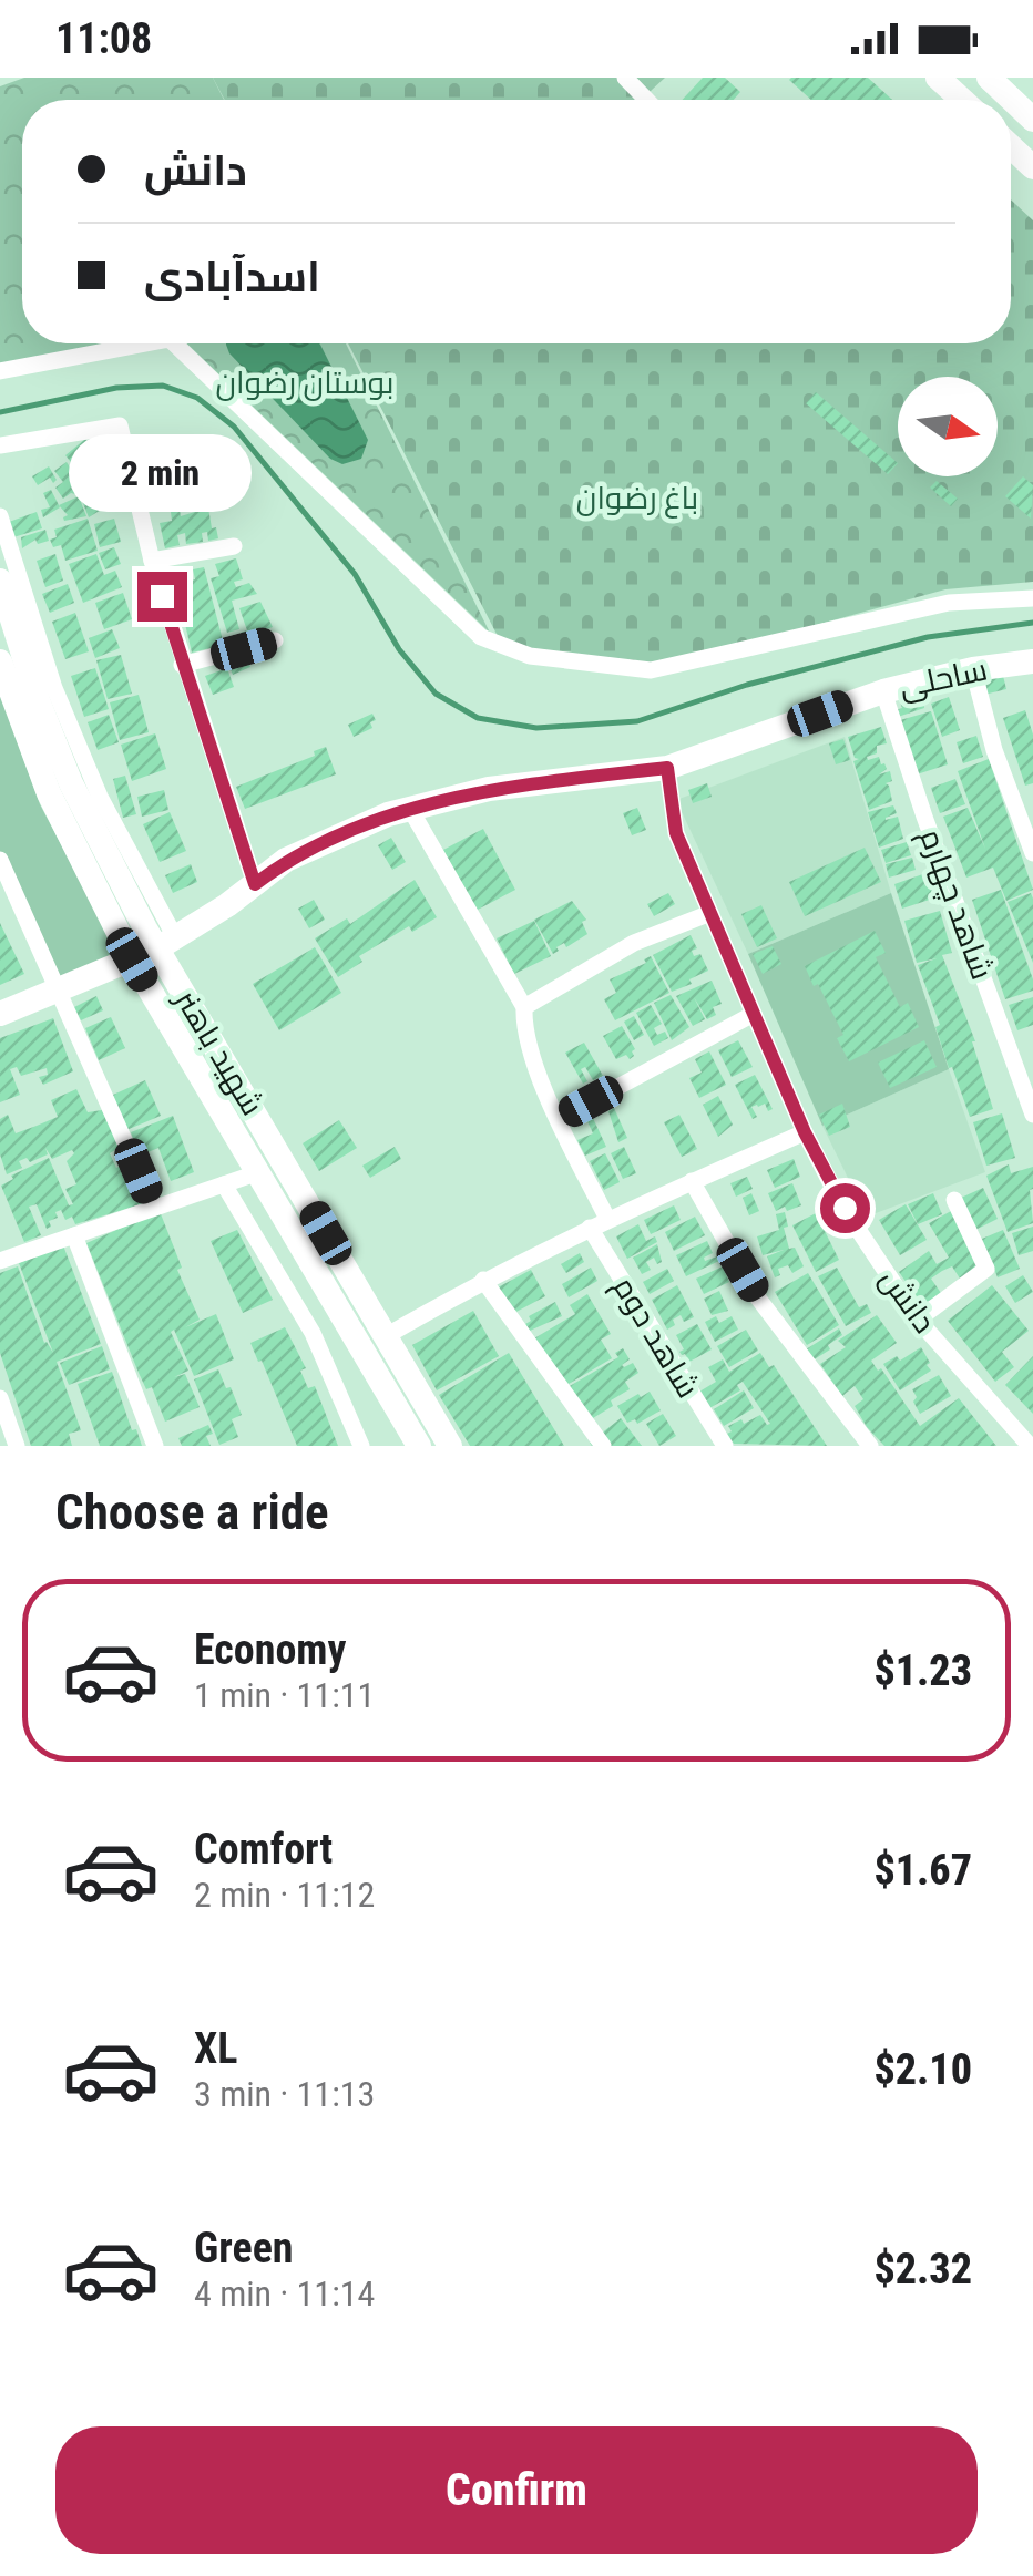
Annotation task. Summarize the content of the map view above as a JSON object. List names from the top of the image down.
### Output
{
  "streets": {
    "main road": ["ساحلی", "شهید باهنر"],
    "street": ["شاهد چهارم", "دانش", "شاهد دوم"]
  },
  "crossings": [
    ["ساحلی", "شاهد چهارم"],
    ["ساحلی", "شهید باهنر"],
    ["ساحلی", "دانش"]
  ],
  "parks": ["بوستان رضوان", "باغ رضوان"],
  "north": "right",
  "page": {
    "status": "11:08",
    "banner": ["دانش", "اسدآبادی"],
    "bubble": "2 min",
    "heading": "Choose a ride",
    "list": [
      {
        "name": "Economy",
        "note": "1 min · 11:11",
        "value": "$1.23"
      },
      {
        "name": "Comfort",
        "note": "2 min · 11:12",
        "value": "$1.67"
      },
      {
        "name": "XL",
        "note": "3 min · 11:13",
        "value": "$2.10"
      },
      {
        "name": "Green",
        "note": "4 min · 11:14",
        "value": "$2.32"
      }
    ],
    "buttons": "Confirm"
  }
}
